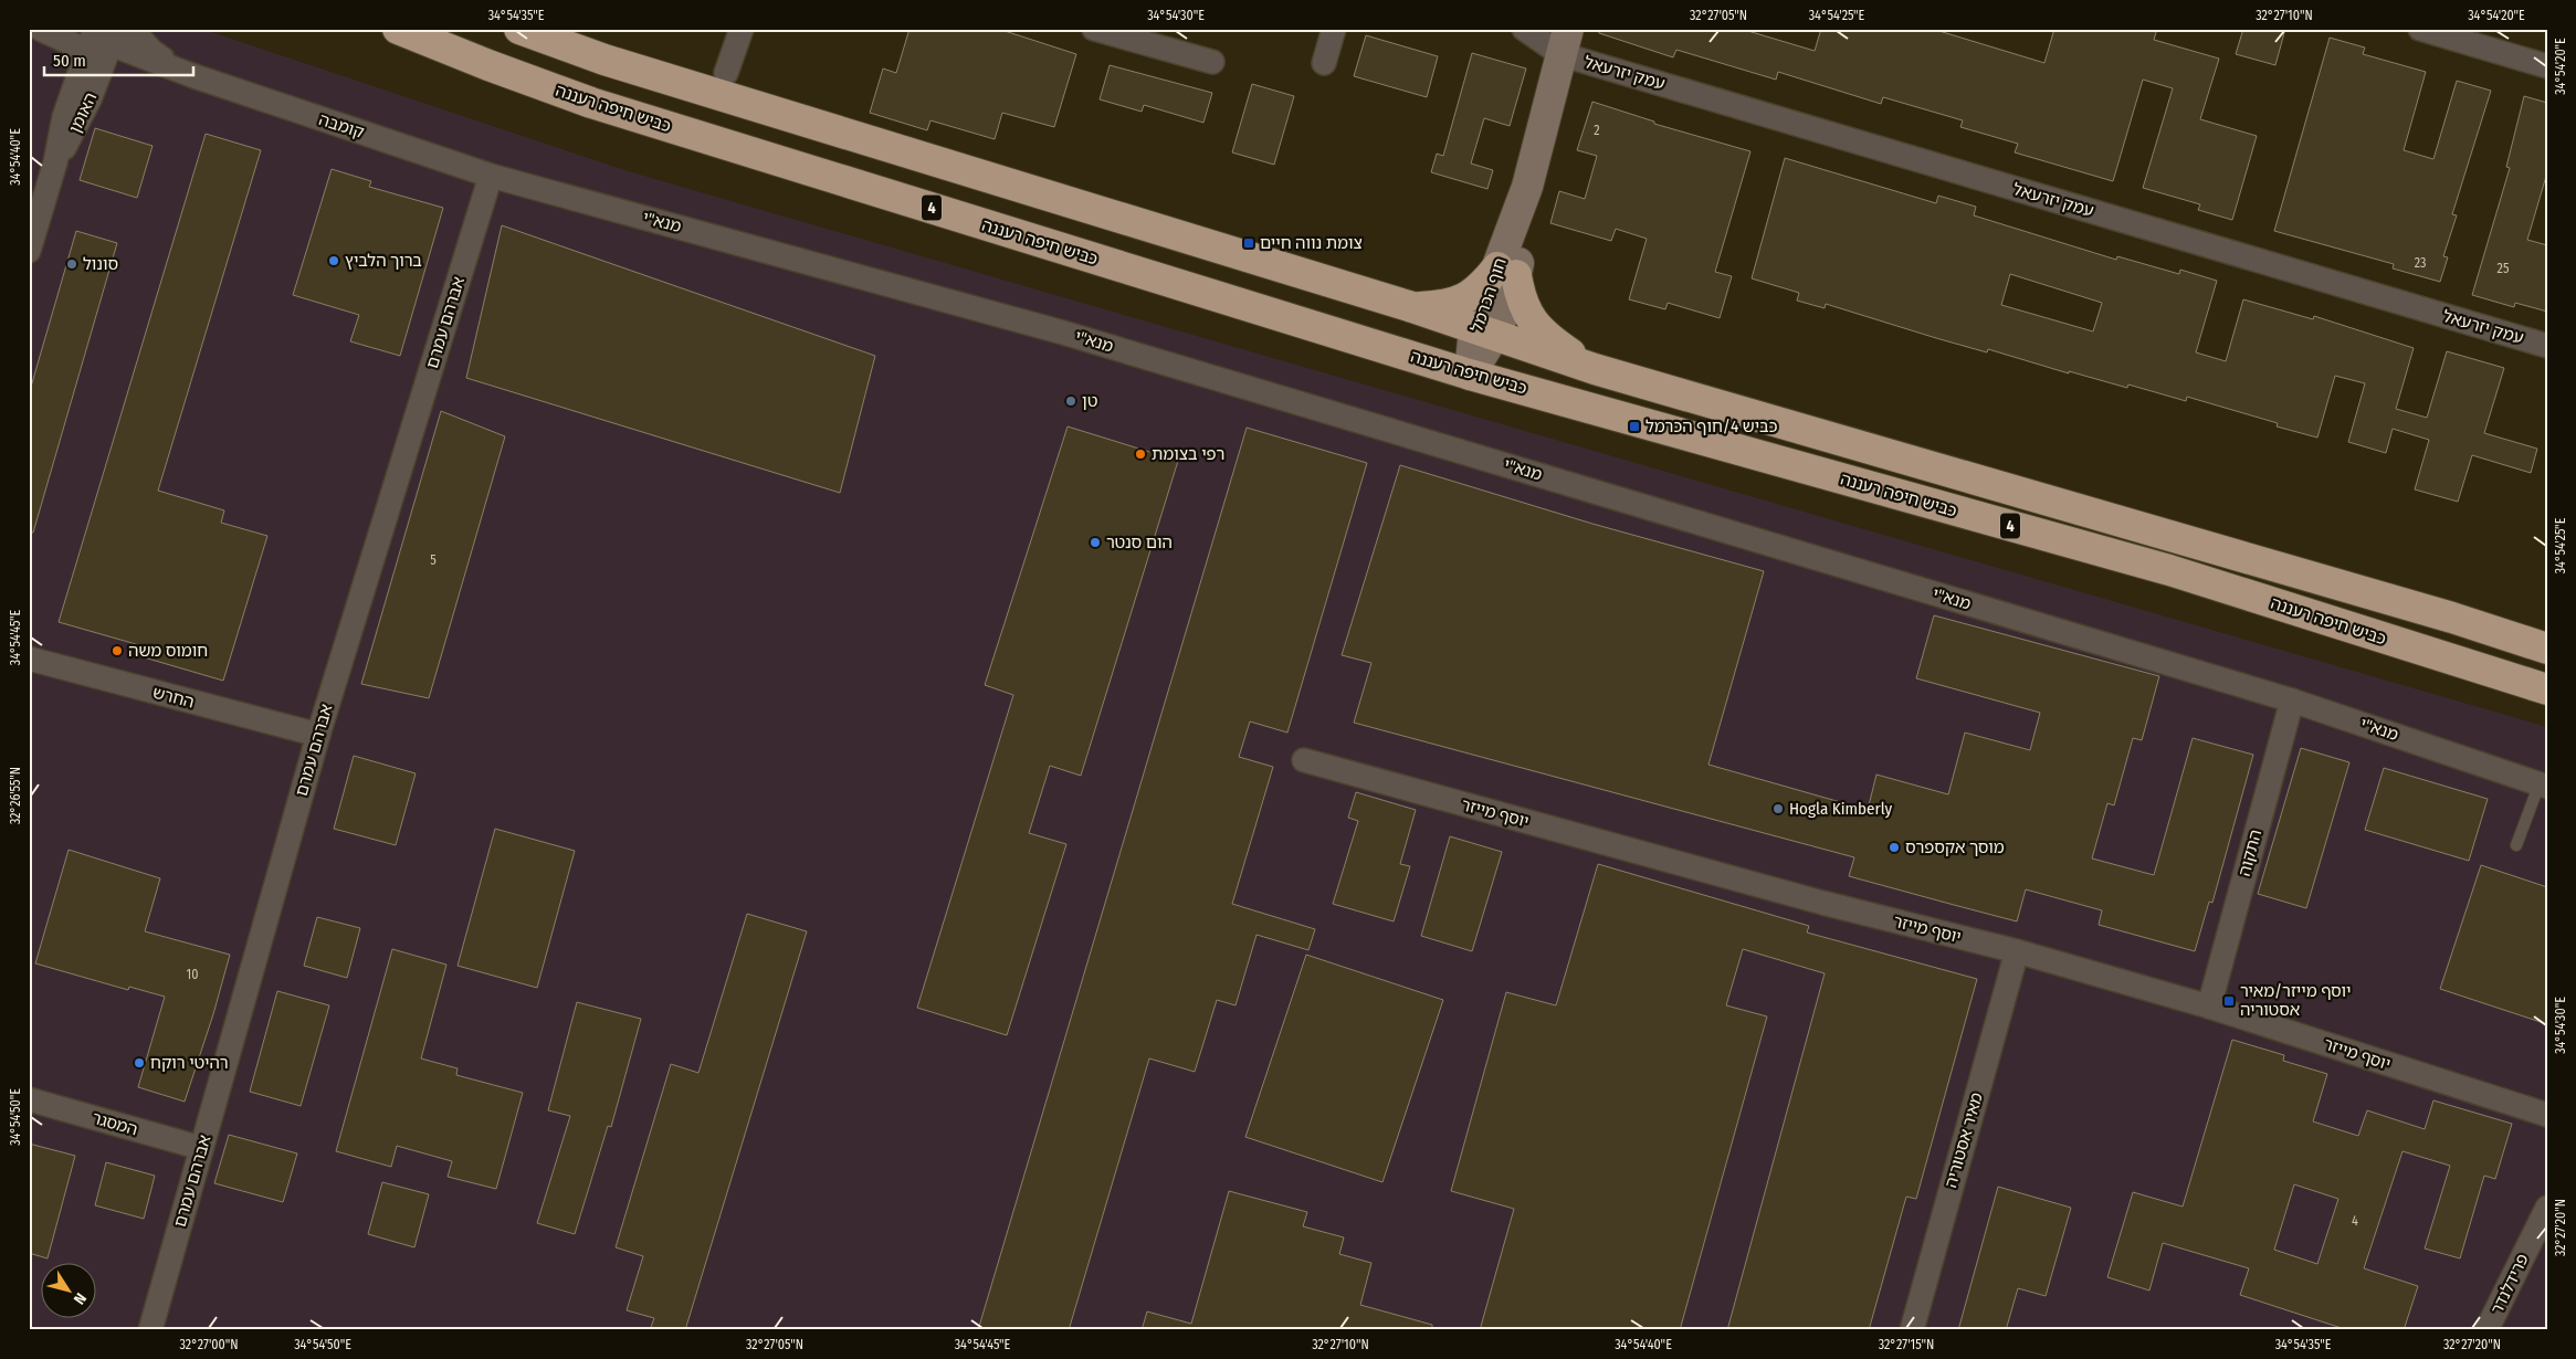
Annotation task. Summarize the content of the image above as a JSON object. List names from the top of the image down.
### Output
{
  "streets": {
    "highway": ["כביש חיפה רעננה", "4"],
    "street": [
      "עמק יזרעאל",
      "האומן",
      "קומבה",
      "מנא\"י",
      "חוף הכרמל",
      "אברהם עמרם",
      "החרש",
      "יוסף מייזר",
      "התקוה",
      "המסגר",
      "מאיר אסטוריה",
      "פרידלנדר"
    ]
  },
  "crossings": [
    ["עמק יזרעאל", "חוף הכרמל"],
    ["כביש חיפה רעננה", "חוף הכרמל"],
    ["האומן", "קומבה"],
    ["קומבה", "מנא\"י"],
    ["קומבה", "אברהם עמרם"],
    ["4", "חוף הכרמל"],
    ["מנא\"י", "אברהם עמרם"],
    ["מנא\"י", "התקוה"],
    ["אברהם עמרם", "החרש"],
    ["אברהם עמרם", "המסגר"],
    ["יוסף מייזר", "התקוה"],
    ["יוסף מייזר", "מאיר אסטוריה"]
  ],
  "places": {
    "transit": ["צומת נווה חיים", "כביש 4/חוף הכרמל", "יוסף מייזר/מאיר אסטוריה"],
    "other": [
      "ברוך הלביץ",
      "סונול",
      "טן",
      "רפי בצומת",
      "הום סנטר",
      "חומוס משה",
      "Hogla Kimberly",
      "מוסך אקספרס",
      "רהיטי רוקח"
    ]
  },
  "house_numbers": [
    "2",
    "23",
    "25",
    "5",
    "10",
    "4"
  ],
  "scale_bar": "50 m",
  "north": "bottom right",
  "coordinates": [
    "34°54'35\"E",
    "34°54'30\"E",
    "32°27'05\"N",
    "34°54'25\"E",
    "32°27'10\"N",
    "34°54'20\"E",
    "34°54'40\"E",
    "34°54'45\"E",
    "32°26'55\"N",
    "34°54'50\"E",
    "32°27'20\"N",
    "32°27'00\"N",
    "32°27'15\"N"
  ]
}
